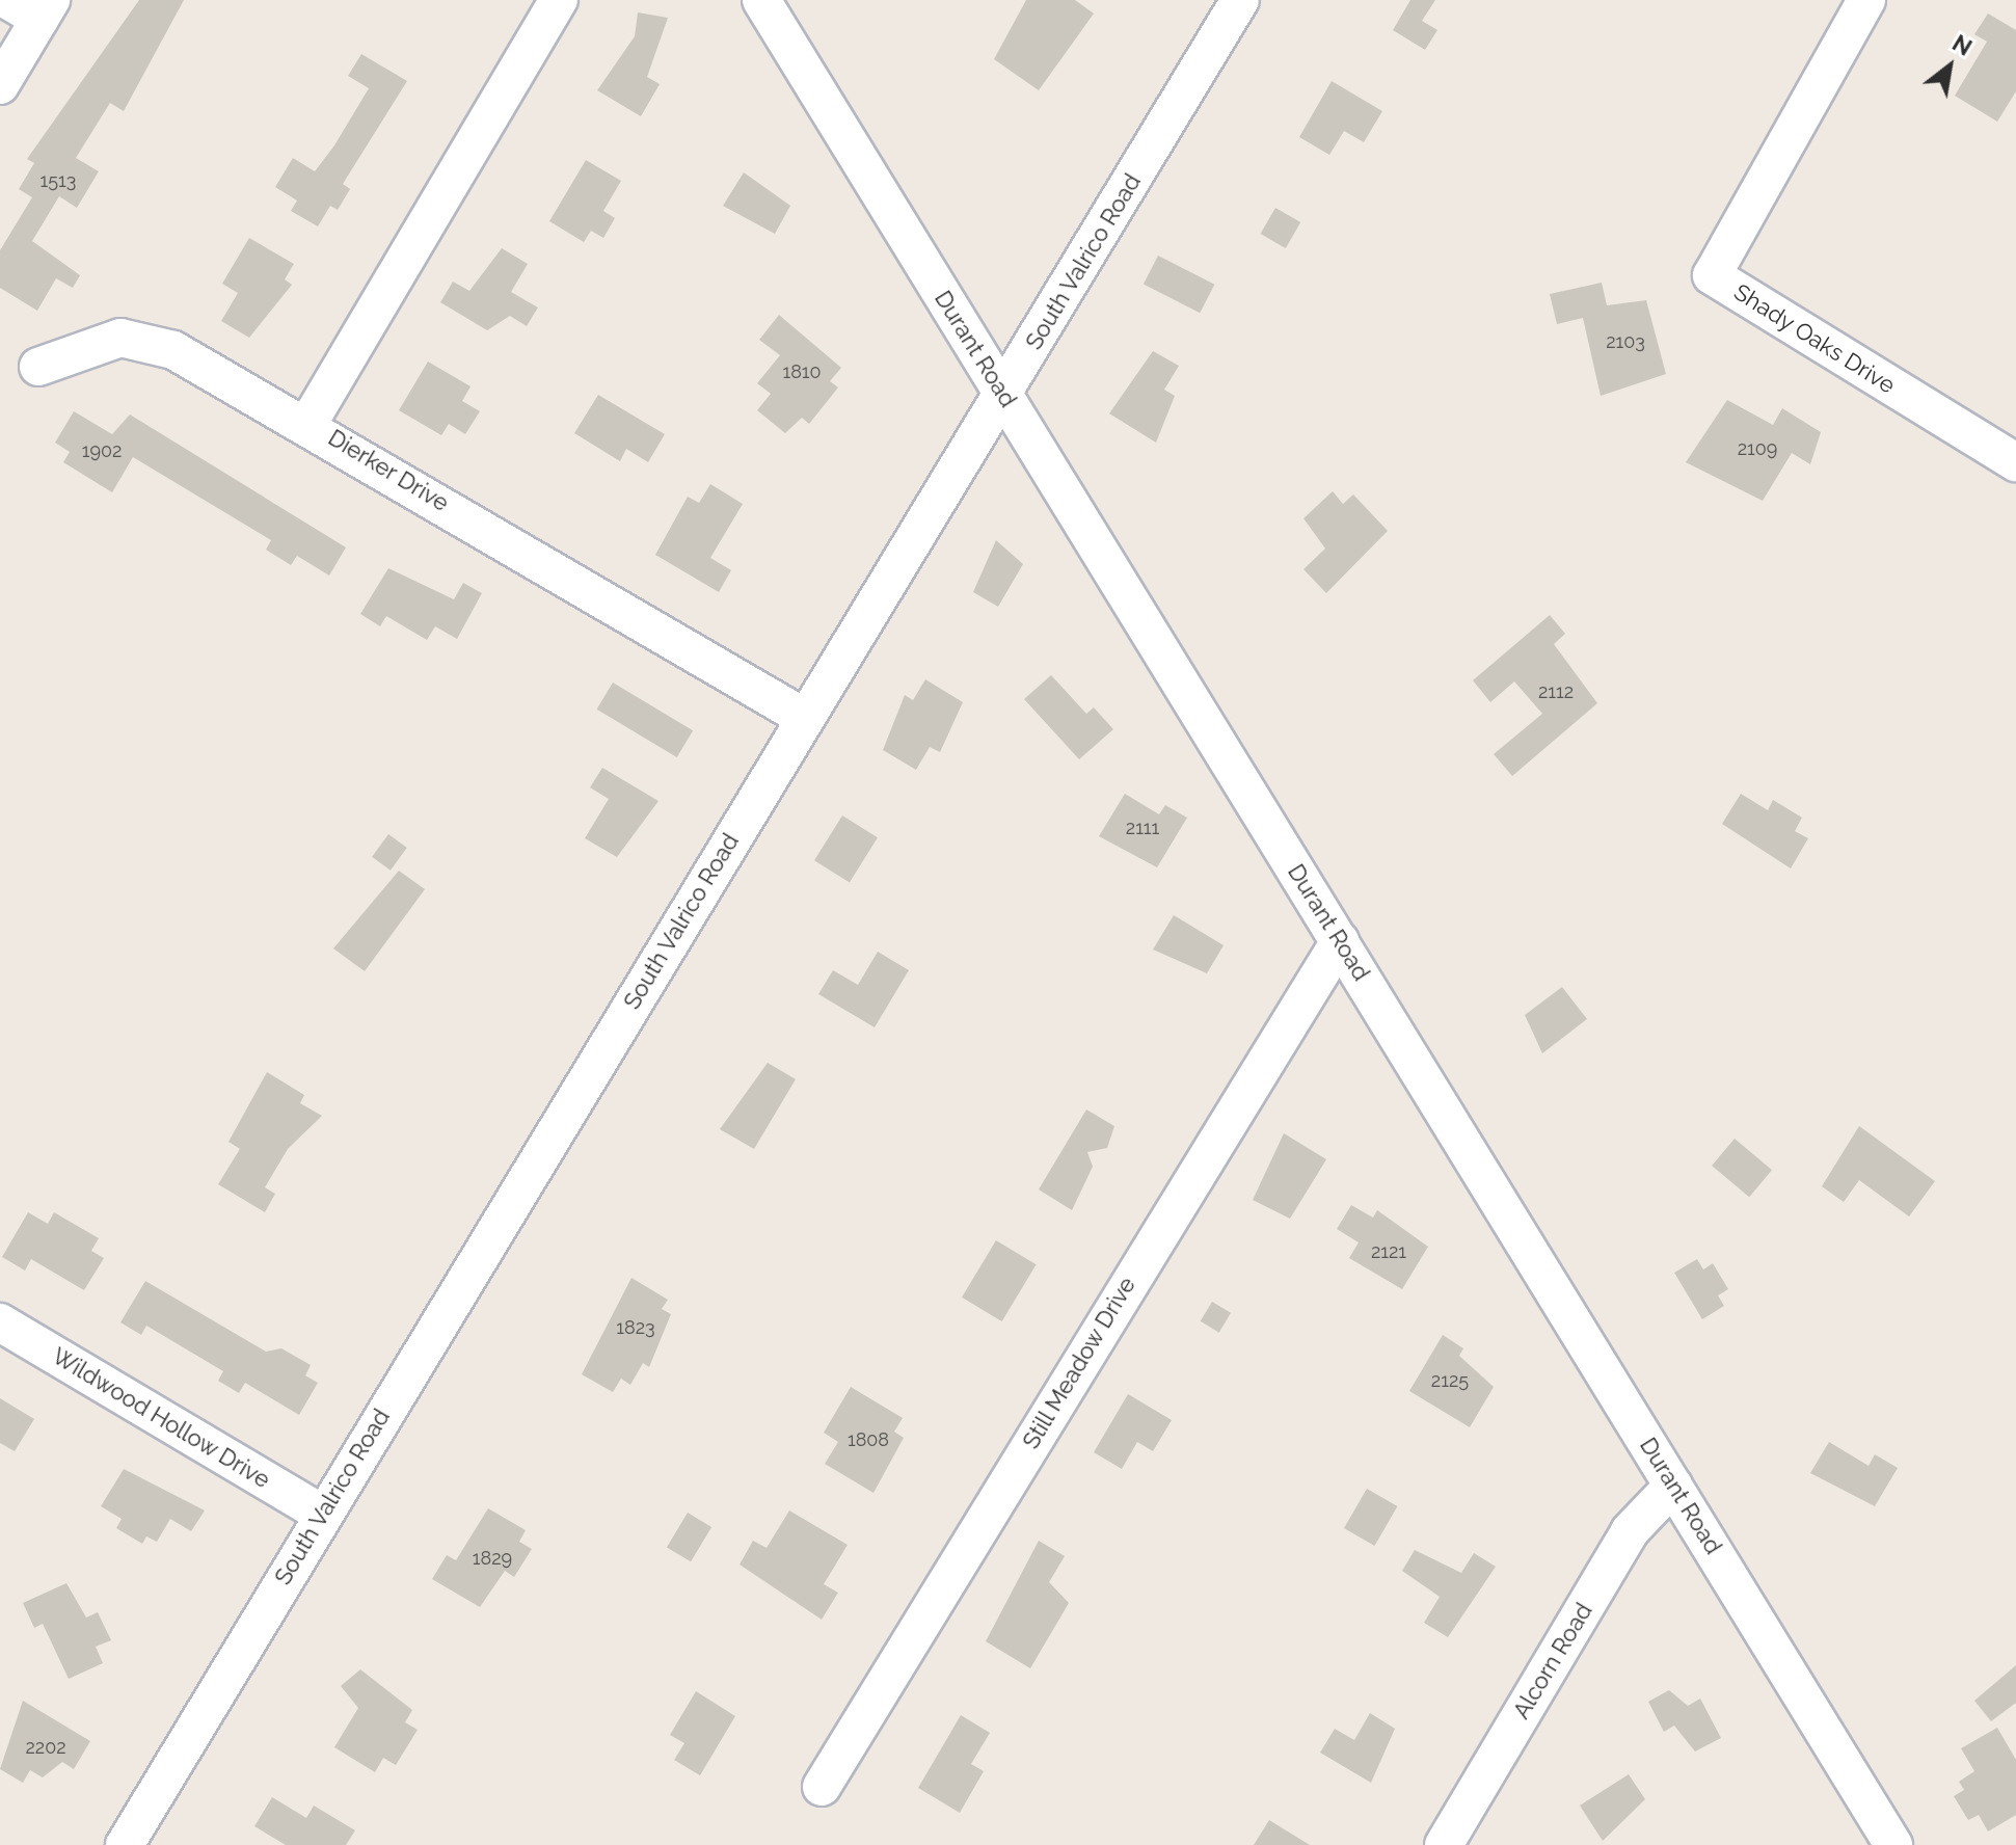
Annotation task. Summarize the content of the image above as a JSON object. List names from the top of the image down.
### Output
{
  "streets": {
    "street": [
      "South Valrico Road",
      "Shady Oaks Drive",
      "Durant Road",
      "Dierker Drive",
      "Still Meadow Drive",
      "Wildwood Hollow Drive",
      "Alcorn Road"
    ]
  },
  "crossings": [
    ["South Valrico Road", "Durant Road"],
    ["South Valrico Road", "Dierker Drive"],
    ["South Valrico Road", "Wildwood Hollow Drive"],
    ["Durant Road", "Still Meadow Drive"],
    ["Durant Road", "Alcorn Road"]
  ],
  "house_numbers": [
    "1513",
    "2103",
    "1810",
    "2109",
    "1902",
    "2112",
    "2111",
    "2121",
    "1823",
    "2125",
    "1808",
    "1829",
    "2202"
  ],
  "north": "top right"
}
